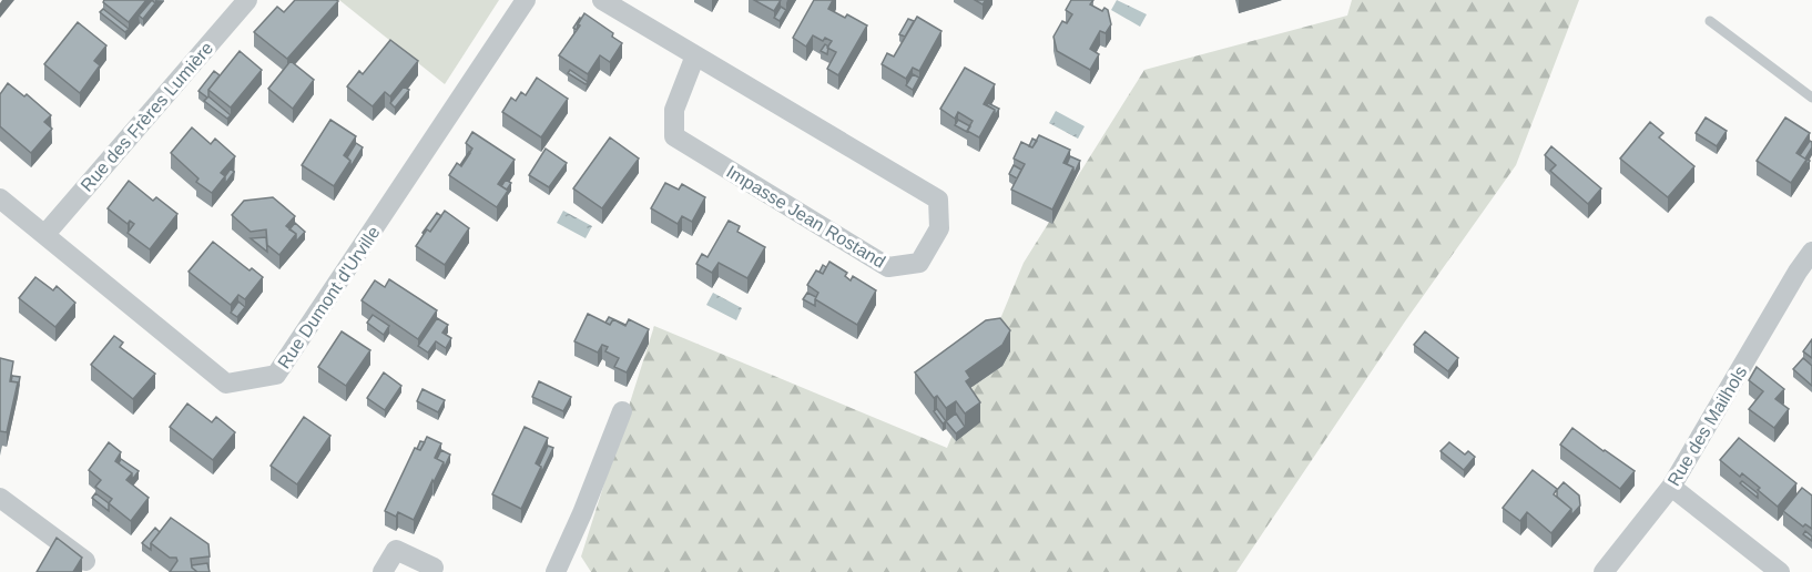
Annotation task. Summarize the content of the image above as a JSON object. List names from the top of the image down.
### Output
{
  "streets": {
    "street": [
      "Rue des Frères Lumière",
      "Impasse Jean Rostand",
      "Rue Dumont d'Urville",
      "Rue des Mailhols"
    ]
  },
  "crossings": [
    ["Rue des Frères Lumière", "Rue Dumont d'Urville"]
  ]
}
